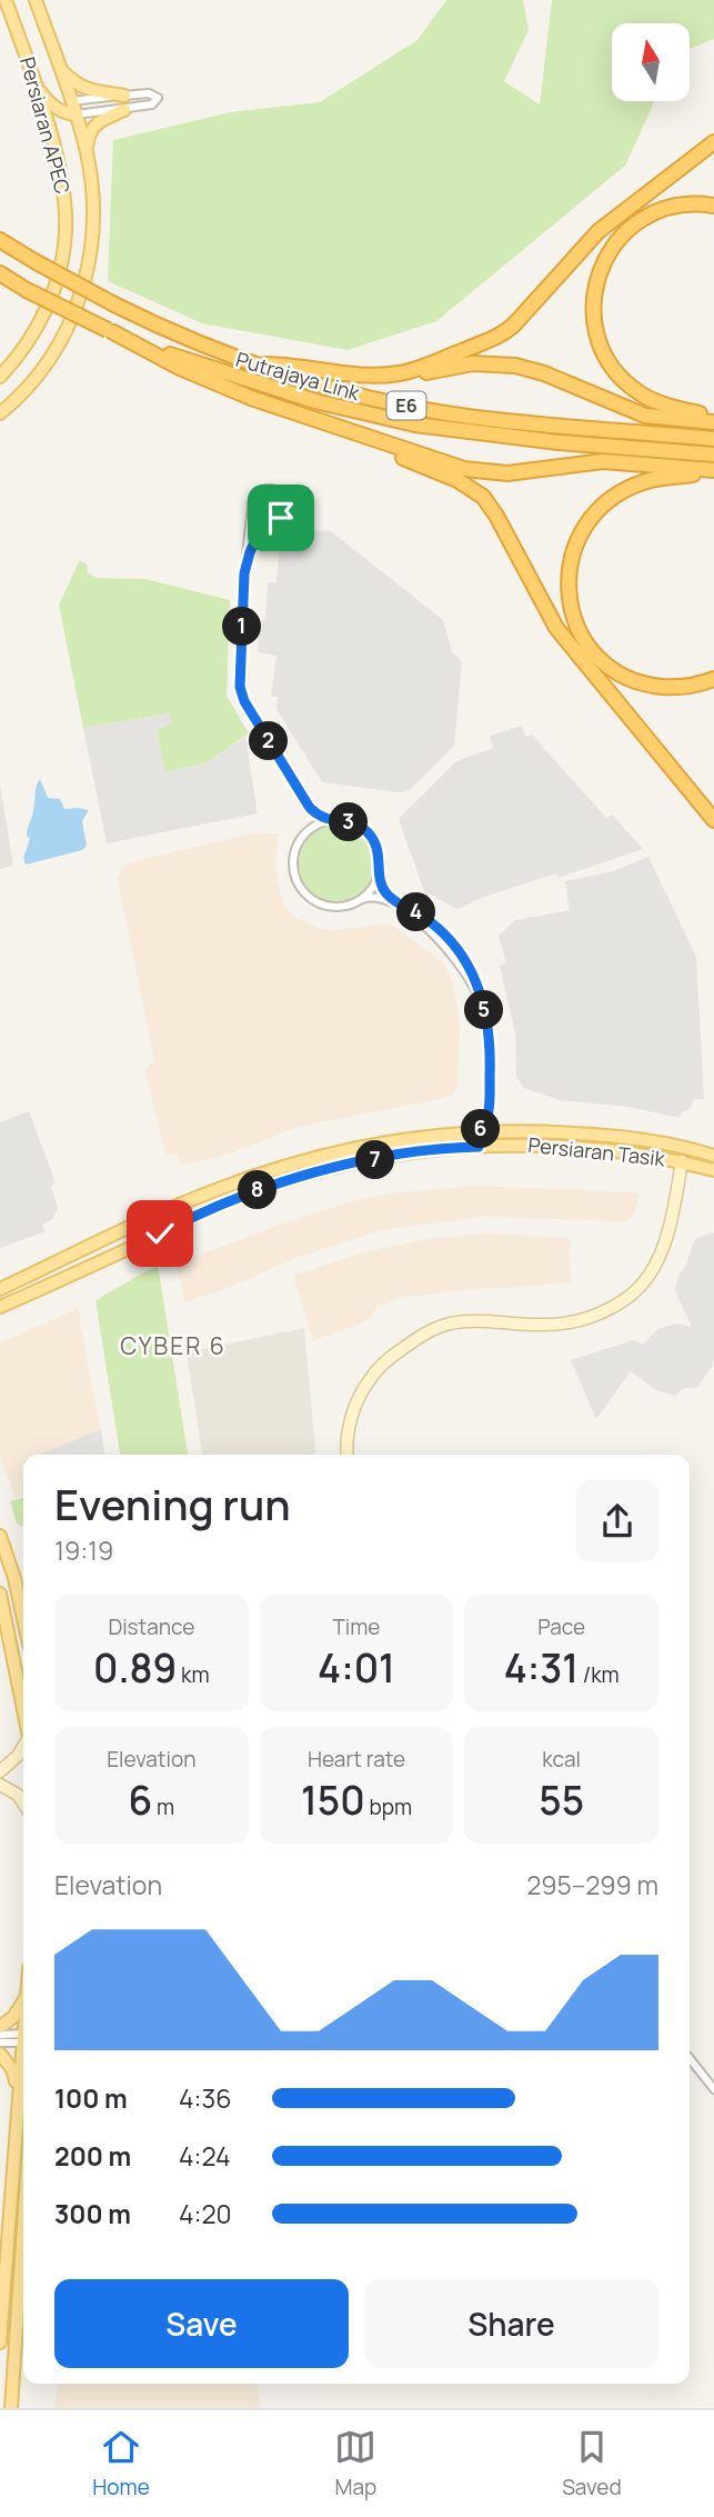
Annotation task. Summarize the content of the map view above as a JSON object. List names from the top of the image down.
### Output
{
  "streets": {
    "highway": ["Putrajaya Link", "E6"],
    "main road": ["Persiaran APEC", "Persiaran Tasik"]
  },
  "districts": ["CYBER 6"],
  "north": "top",
  "page": {
    "pins": [
      "1",
      "2",
      "3",
      "4",
      "5",
      "6",
      "7",
      "8"
    ],
    "heading": ["Evening run", "19:19"],
    "stats": [
      ["Distance", "0.89 km"],
      ["Time", "4:01"],
      ["Pace", "4:31 /km"],
      ["Elevation", "6 m"],
      ["Heart rate", "150 bpm"],
      ["kcal", "55"]
    ],
    "chart": ["Elevation", "295–299 m"],
    "list": [
      {
        "name": "100 m",
        "note": "4:36"
      },
      {
        "name": "200 m",
        "note": "4:24"
      },
      {
        "name": "300 m",
        "note": "4:20"
      }
    ],
    "buttons": ["Save", "Share"],
    "tabs": ["Home", "Map", "Saved"]
  }
}
